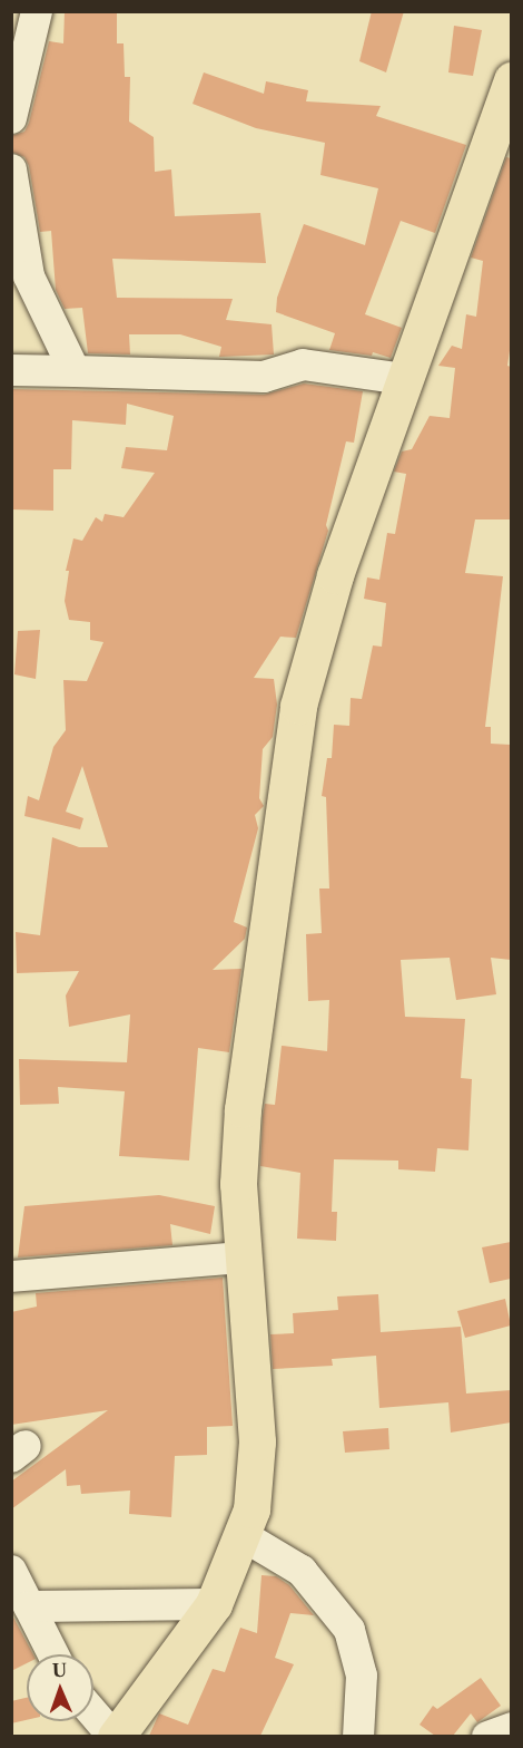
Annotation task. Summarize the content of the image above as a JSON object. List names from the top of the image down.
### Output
{
  "north": "top"
}
